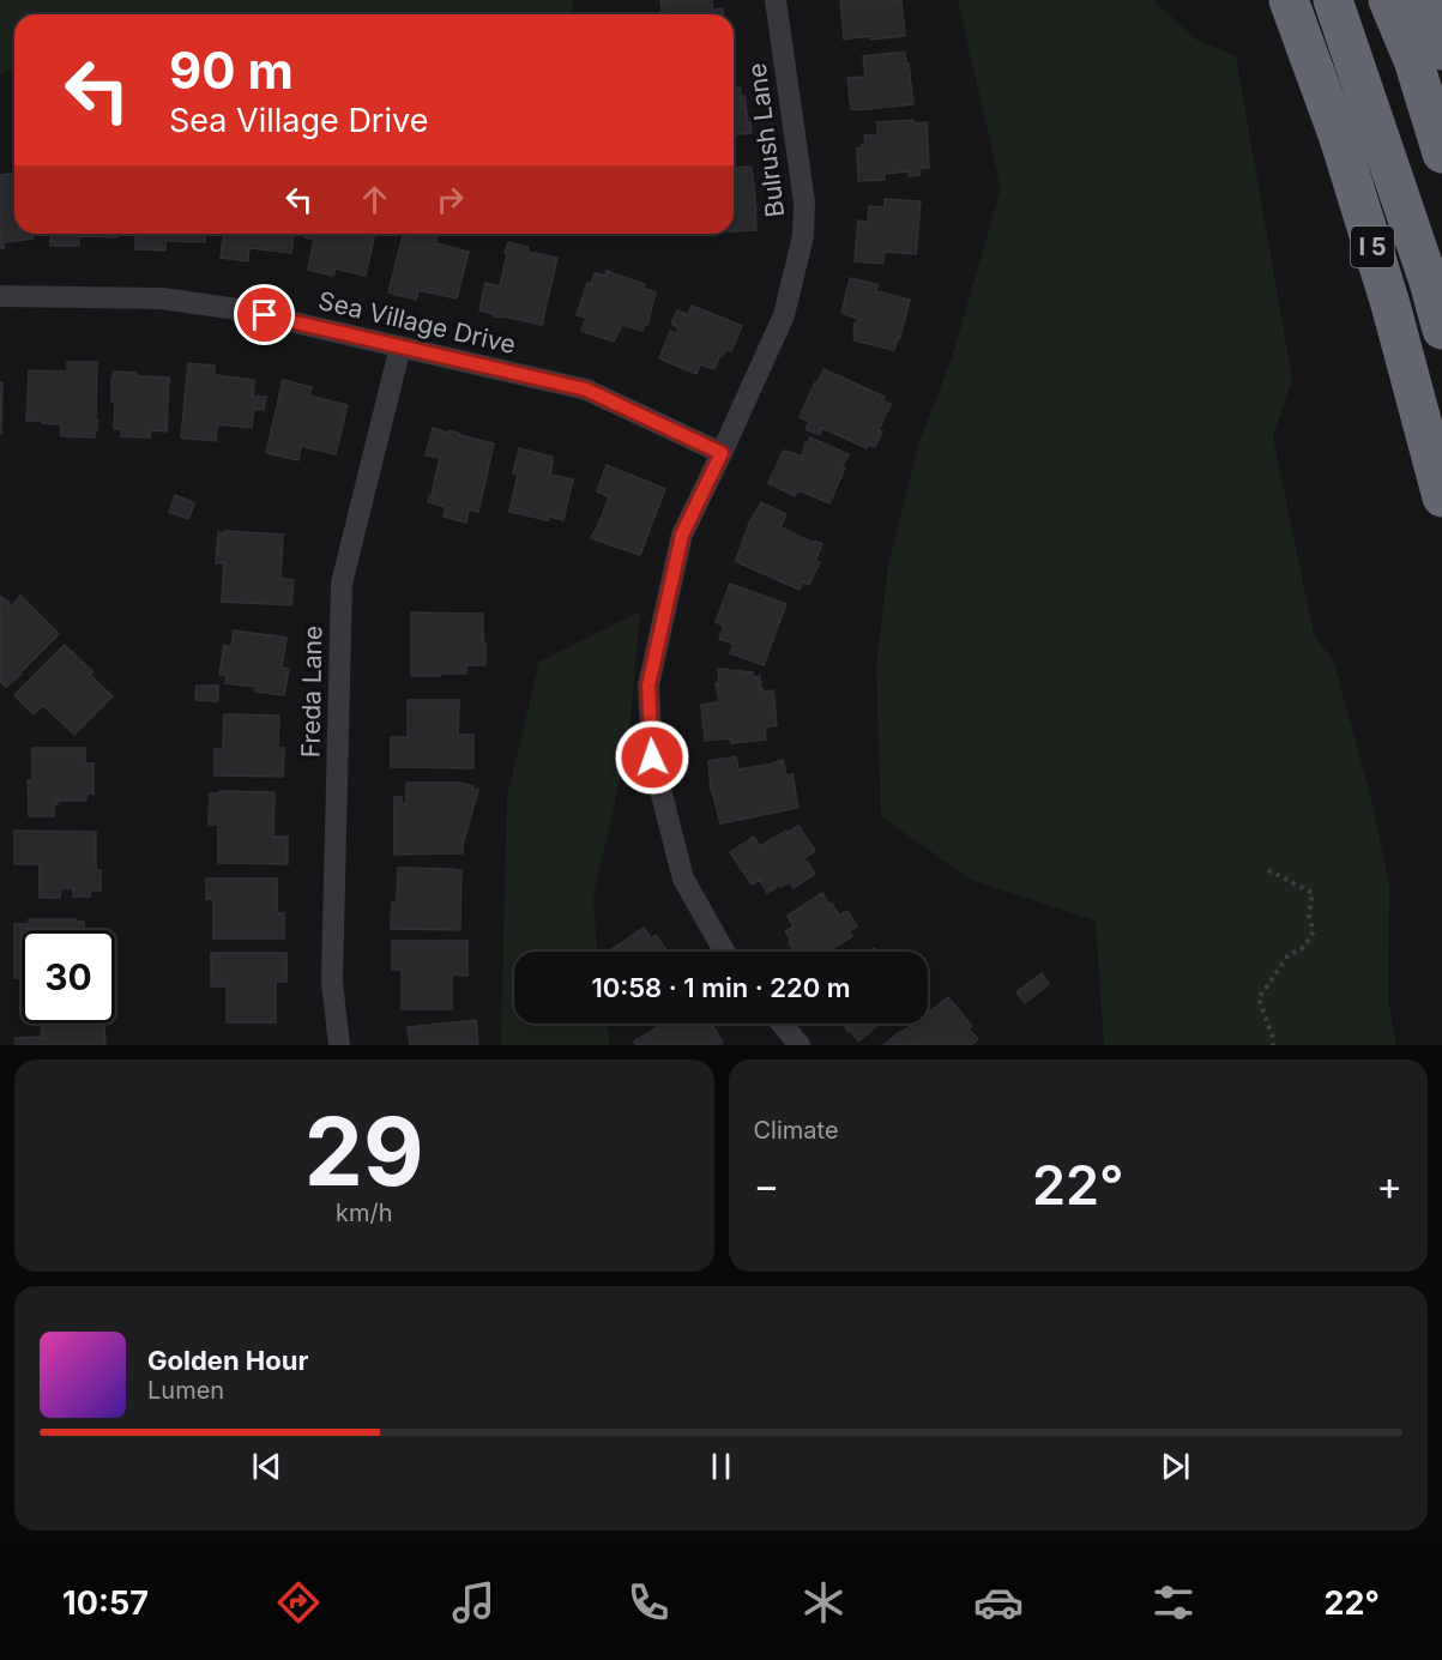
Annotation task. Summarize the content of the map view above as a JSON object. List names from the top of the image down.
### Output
{
  "streets": {
    "highway": ["I 5"],
    "street": ["Bulrush Lane", "Sea Village Drive", "Freda Lane"]
  },
  "crossings": [
    ["Bulrush Lane", "Sea Village Drive"],
    ["Sea Village Drive", "Freda Lane"]
  ],
  "page": {
    "turn": ["90 m", "Sea Village Drive"],
    "limit": "30",
    "trip": "10:58 · 1 min · 220 m",
    "tile": [
      ["29", "km/h"],
      "Climate"
    ],
    "heat": ["−", "22°", "+"],
    "song": ["Golden Hour", "Lumen"],
    "tabs": ["10:57", "22°"]
  }
}
